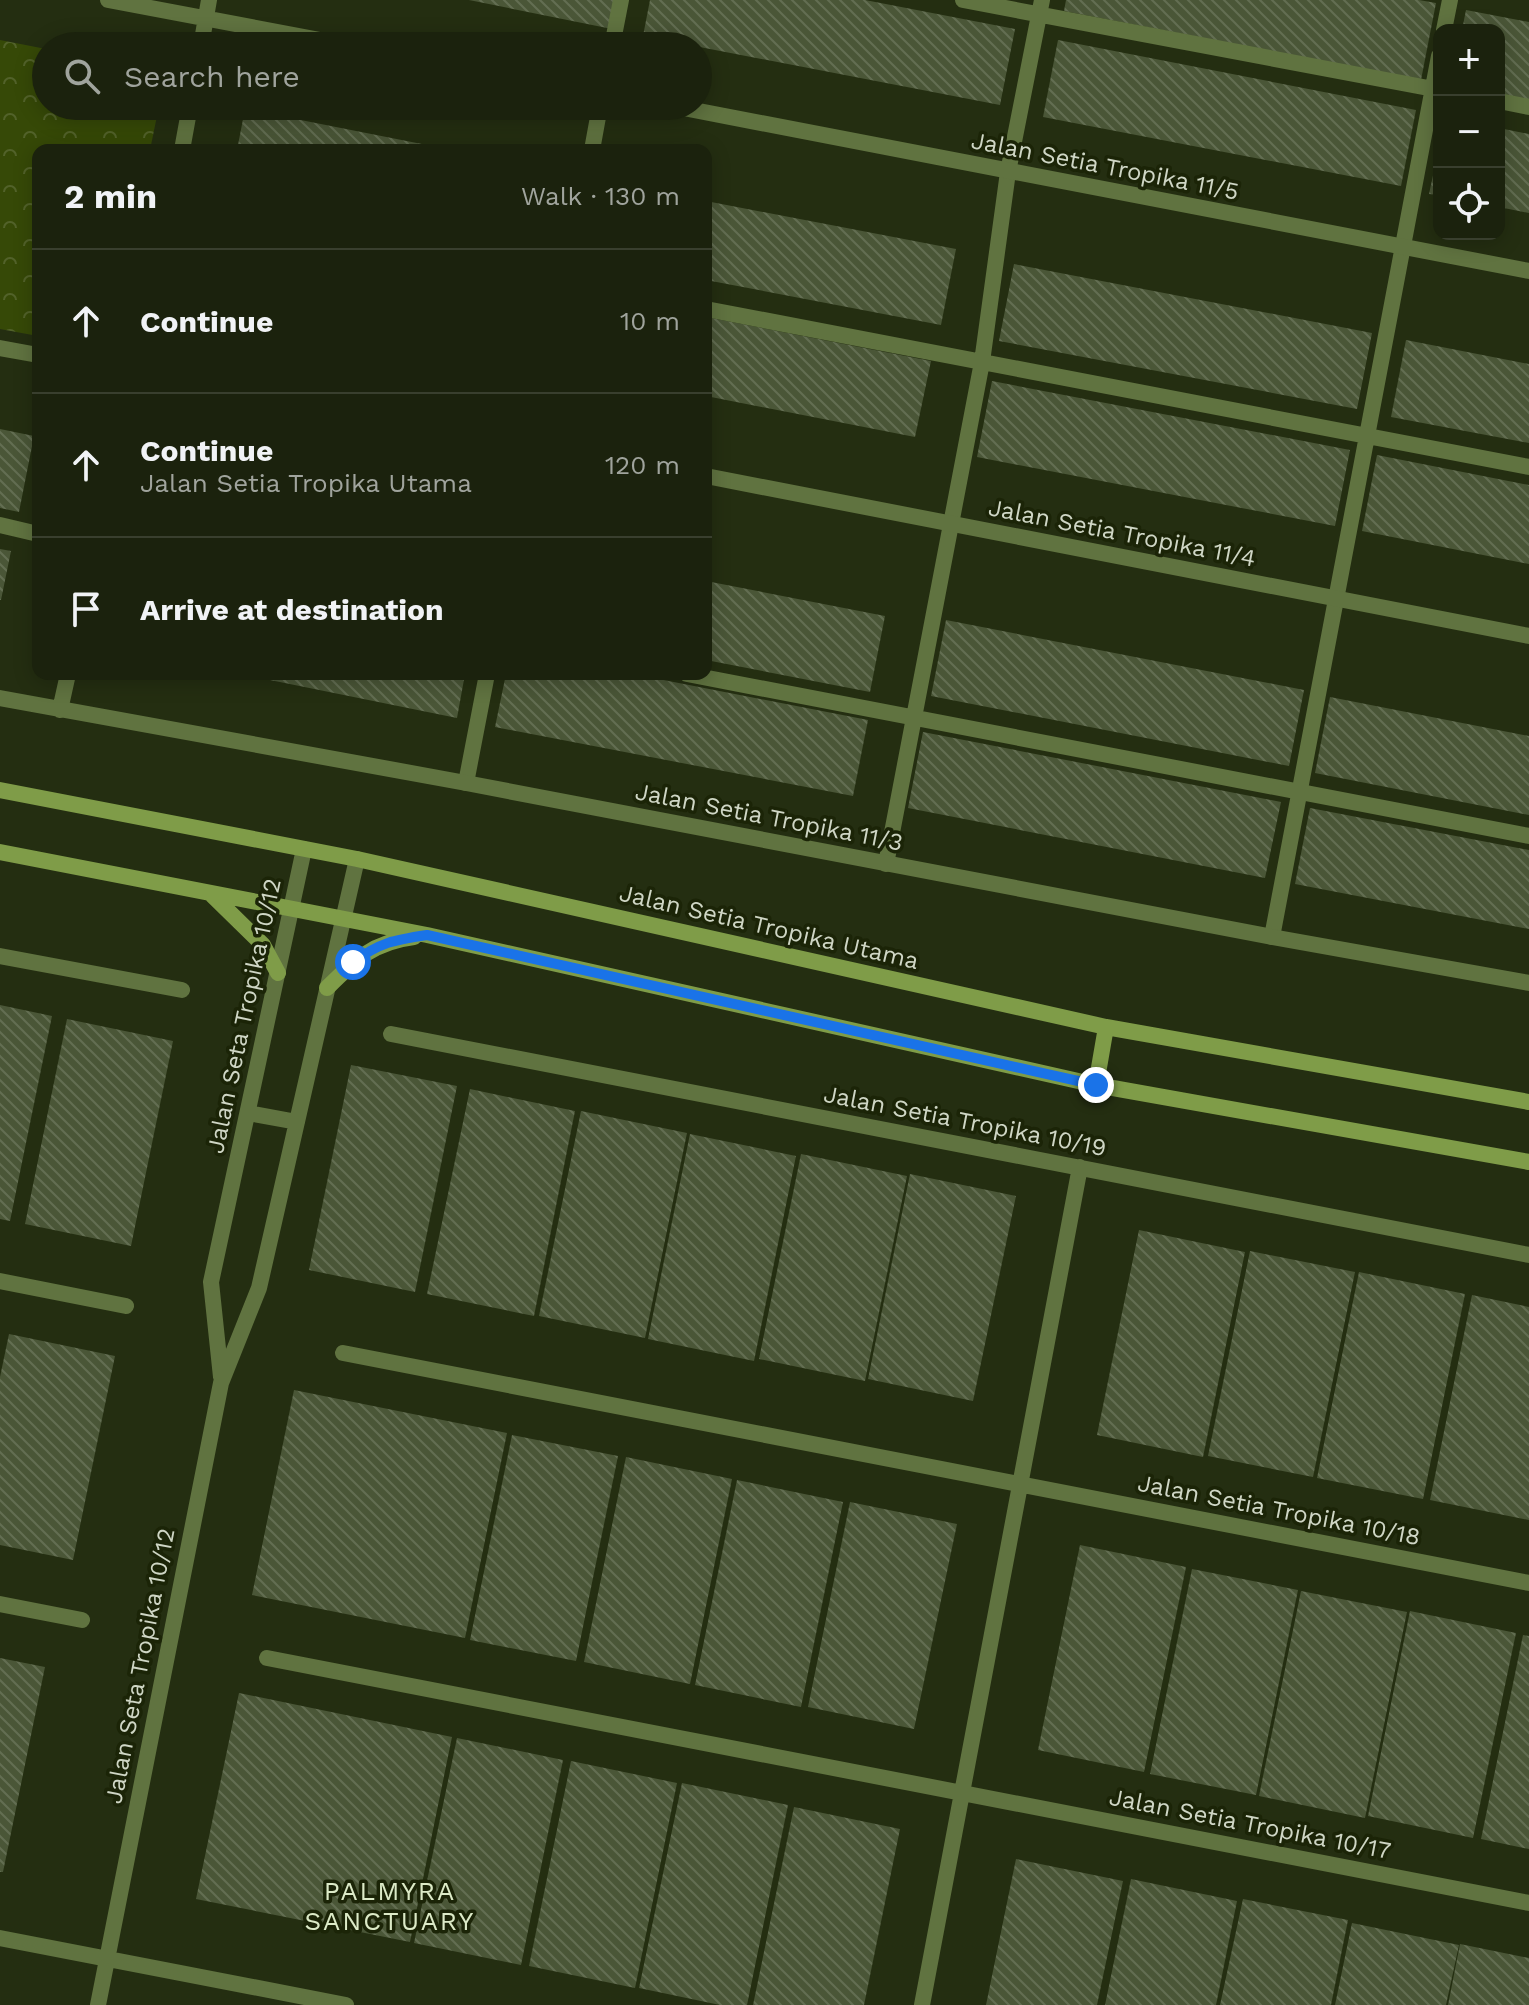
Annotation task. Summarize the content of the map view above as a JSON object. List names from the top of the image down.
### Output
{
  "streets": {
    "main road": ["Jalan Setia Tropika Utama"],
    "street": [
      "Jalan Setia Tropika 11/5",
      "Jalan Setia Tropika 11/4",
      "Jalan Setia Tropika 11/3",
      "Jalan Seta Tropika 10/12",
      "Jalan Setia Tropika 10/19",
      "Jalan Setia Tropika 10/18",
      "Jalan Setia Tropika 10/17"
    ]
  },
  "crossings": [
    ["Jalan Setia Tropika Utama", "Jalan Seta Tropika 10/12"]
  ],
  "districts": ["PALMYRA SANCTUARY"],
  "page": {
    "map_buttons": ["+", "−"],
    "search": "Search here",
    "heading": ["2 min", "Walk · 130 m"],
    "list": [
      ["Continue", "10 m"],
      ["Continue", "Jalan Setia Tropika Utama", "120 m"],
      "Arrive at destination"
    ]
  }
}
